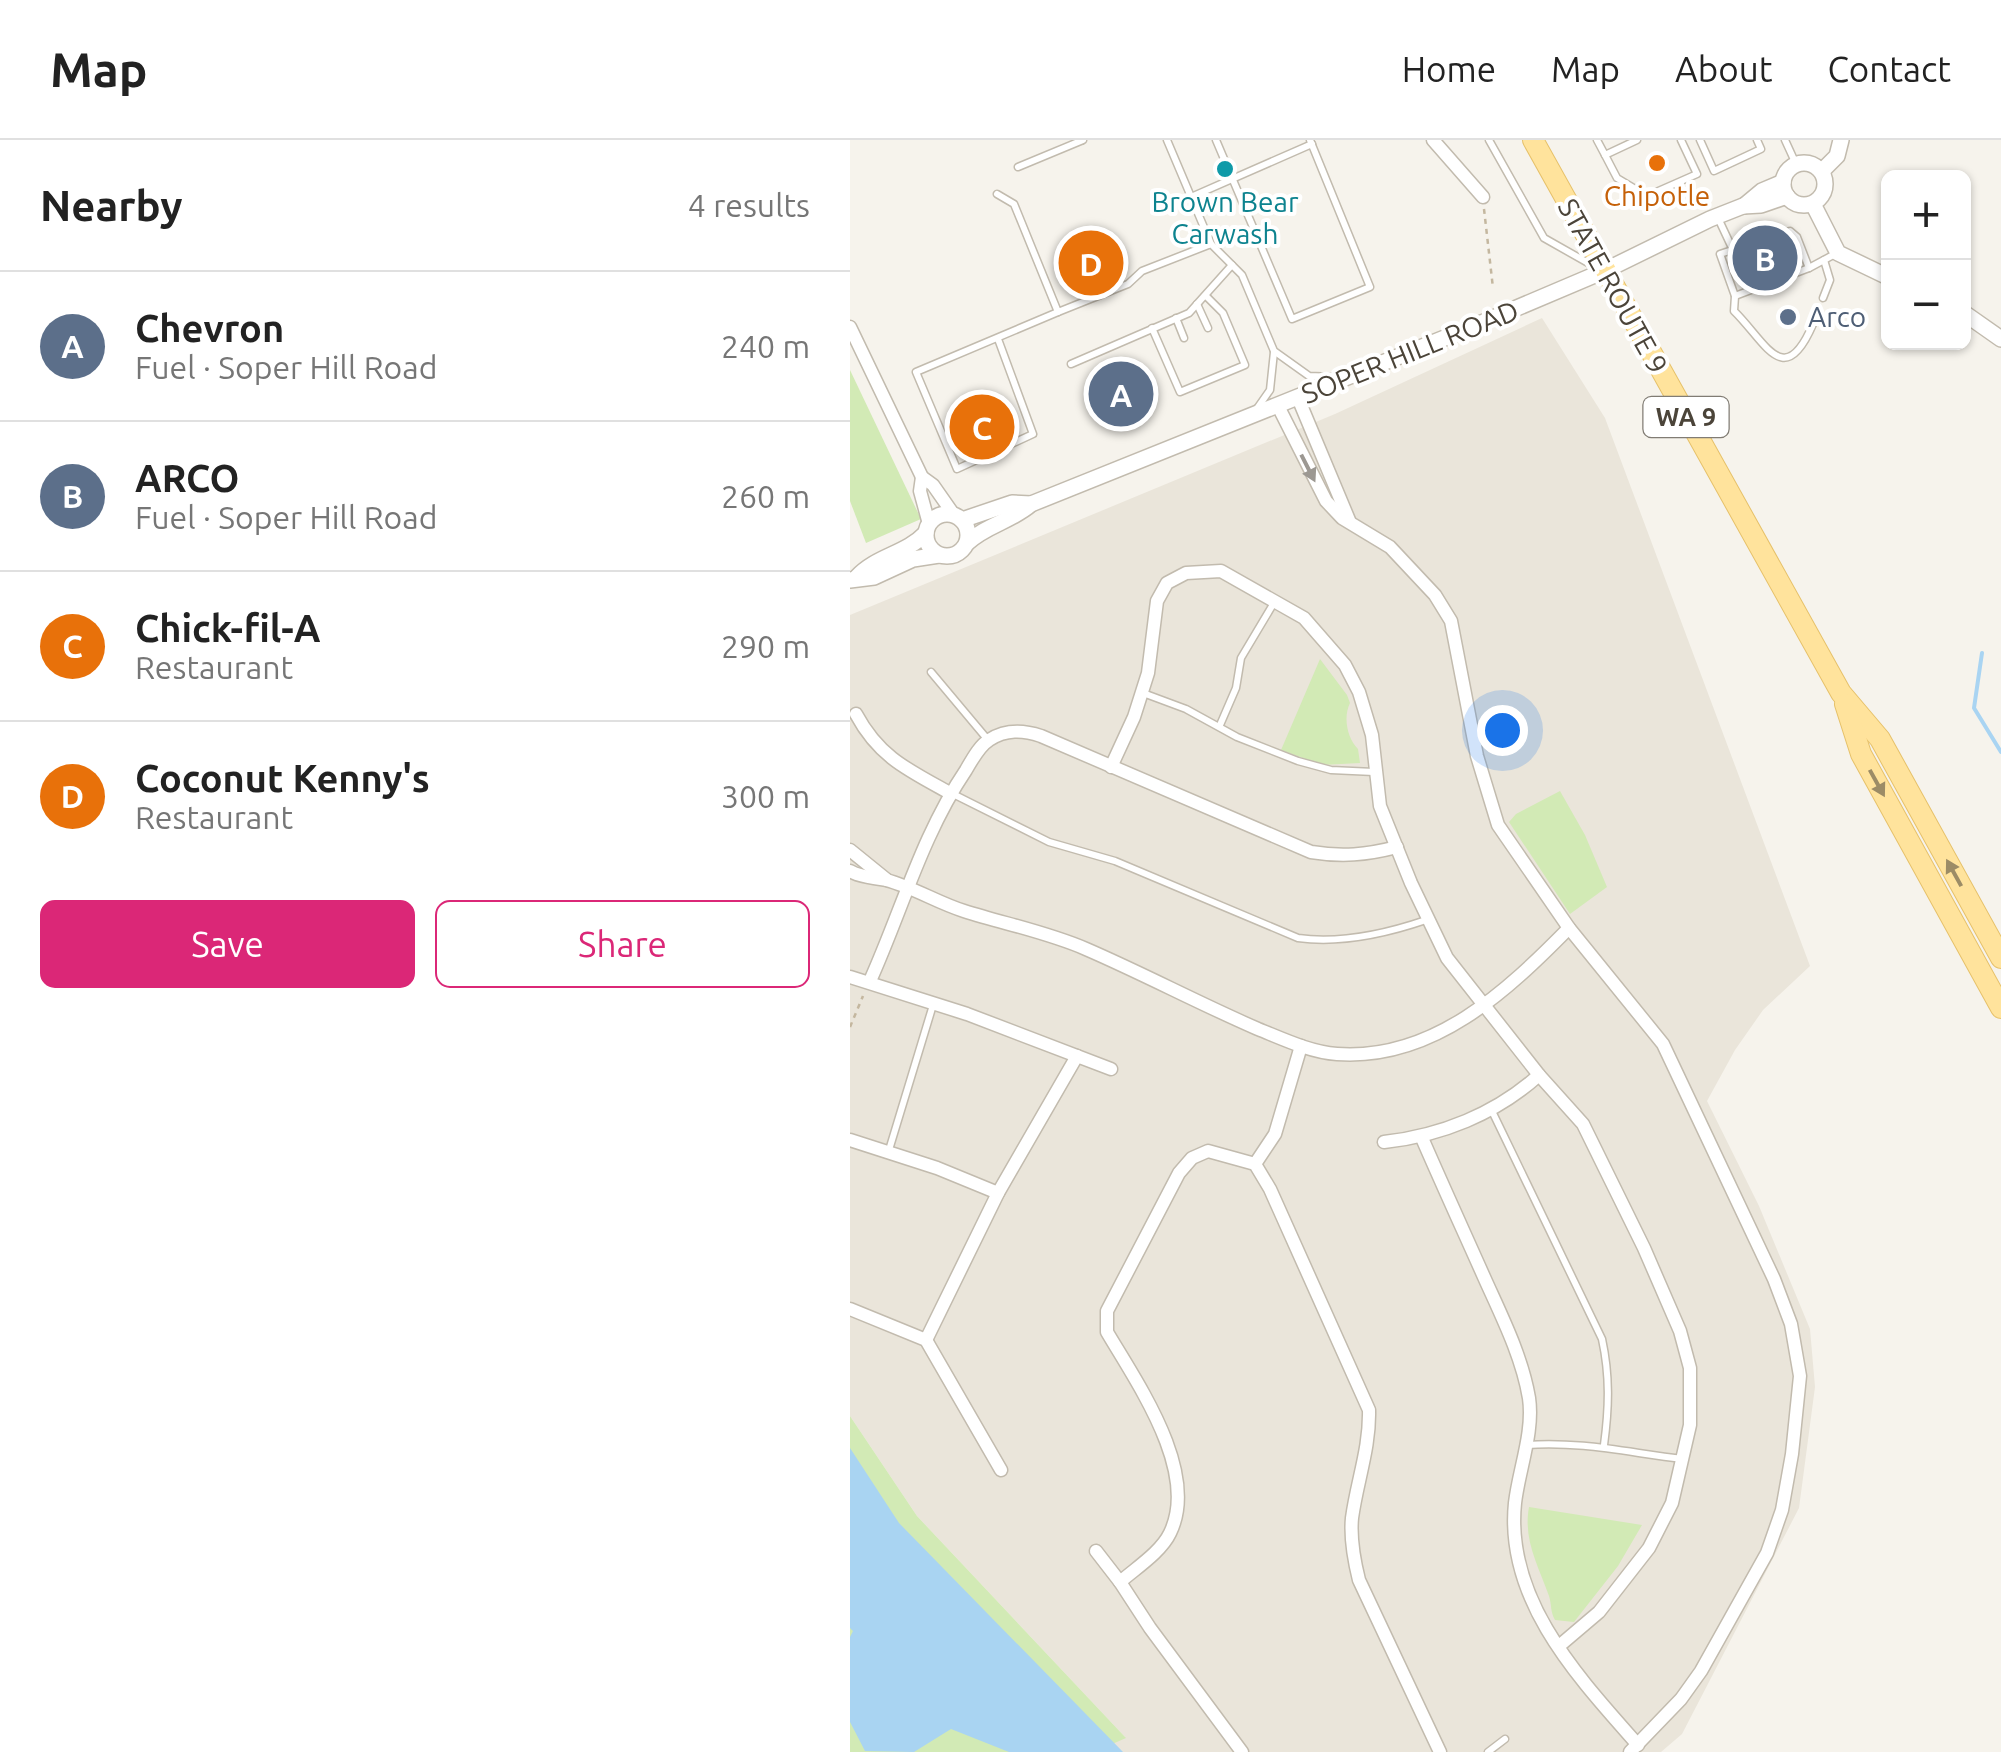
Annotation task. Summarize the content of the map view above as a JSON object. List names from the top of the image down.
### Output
{
  "streets": {
    "main road": ["STATE ROUTE 9", "WA 9"],
    "street": ["SOPER HILL ROAD"]
  },
  "crossings": [
    ["STATE ROUTE 9", "SOPER HILL ROAD"]
  ],
  "places": ["Chipotle", "Brown Bear Carwash", "Arco"],
  "page": {
    "header": "Map",
    "nav": [
      "Home",
      "Map",
      "About",
      "Contact"
    ],
    "heading": ["Nearby", "4 results"],
    "map_buttons": ["+", "−"],
    "pins": [
      "B",
      "D",
      "A",
      "C"
    ],
    "list": [
      {
        "mark": "A",
        "name": "Chevron",
        "note": "Fuel · Soper Hill Road",
        "value": "240 m"
      },
      {
        "mark": "B",
        "name": "ARCO",
        "note": "Fuel · Soper Hill Road",
        "value": "260 m"
      },
      {
        "mark": "C",
        "name": "Chick-fil-A",
        "note": "Restaurant",
        "value": "290 m"
      },
      {
        "mark": "D",
        "name": "Coconut Kenny's",
        "note": "Restaurant",
        "value": "300 m"
      }
    ],
    "buttons": ["Save", "Share"]
  }
}
